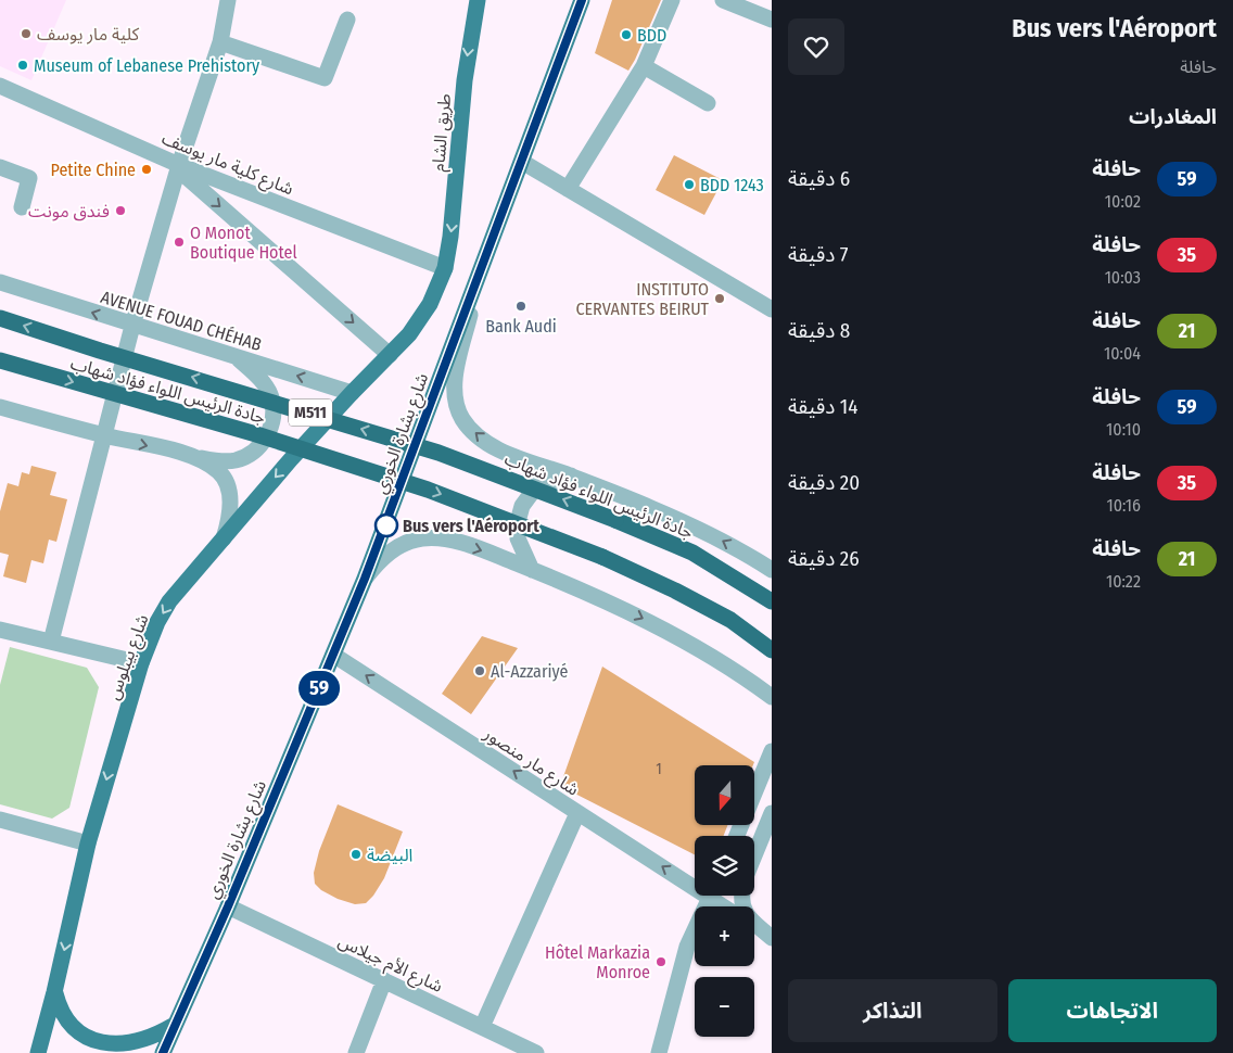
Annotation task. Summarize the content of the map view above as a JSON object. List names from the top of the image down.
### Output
{
  "streets": {
    "highway": ["جادة الرئيس اللواء فؤاد شهاب", "M511"],
    "main road": ["طريق الشام", "شارع بشارة الخوري", "شارع بيبلوس"],
    "street": [
      "شارع كلية مار يوسف",
      "AVENUE FOUAD CHÉHAB",
      "شارع مار منصور",
      "شارع الأم جيلاس"
    ]
  },
  "crossings": [
    ["طريق الشام", "شارع كلية مار يوسف"],
    ["طريق الشام", "شارع بيبلوس"],
    ["شارع كلية مار يوسف", "شارع بيبلوس"],
    ["AVENUE FOUAD CHÉHAB", "شارع بيبلوس"],
    ["شارع بشارة الخوري", "شارع مار منصور"],
    ["شارع بشارة الخوري", "شارع الأم جيلاس"]
  ],
  "one_way": ["طريق الشام", "شارع بيبلوس", "شارع مار منصور"],
  "places": [
    "كلية مار يوسف",
    "BDD",
    "Museum of Lebanese Prehistory",
    "Petite Chine",
    "BDD 1243",
    "فندق مونت",
    "O Monot Boutique Hotel",
    "INSTITUTO CERVANTES BEIRUT",
    "Bank Audi",
    "Bus vers l'Aéroport",
    "Al-Azzariyé",
    "البيضة",
    "Hôtel Markazia Monroe"
  ],
  "lines": ["bus line 59"],
  "house_numbers": ["1"],
  "north": "bottom",
  "page": {
    "heading": [
      ["Bus vers l'Aéroport", "حافلة"],
      "المغادرات"
    ],
    "on_map": "59",
    "list": [
      {
        "mark": "59",
        "name": "حافلة",
        "note": "10:02",
        "value": "6 دقيقة"
      },
      {
        "mark": "35",
        "name": "حافلة",
        "note": "10:03",
        "value": "7 دقيقة"
      },
      {
        "mark": "21",
        "name": "حافلة",
        "note": "10:04",
        "value": "8 دقيقة"
      },
      {
        "mark": "59",
        "name": "حافلة",
        "note": "10:10",
        "value": "14 دقيقة"
      },
      {
        "mark": "35",
        "name": "حافلة",
        "note": "10:16",
        "value": "20 دقيقة"
      },
      {
        "mark": "21",
        "name": "حافلة",
        "note": "10:22",
        "value": "26 دقيقة"
      }
    ],
    "map_buttons": ["+", "−"],
    "buttons": ["الاتجاهات", "التذاكر"]
  }
}
